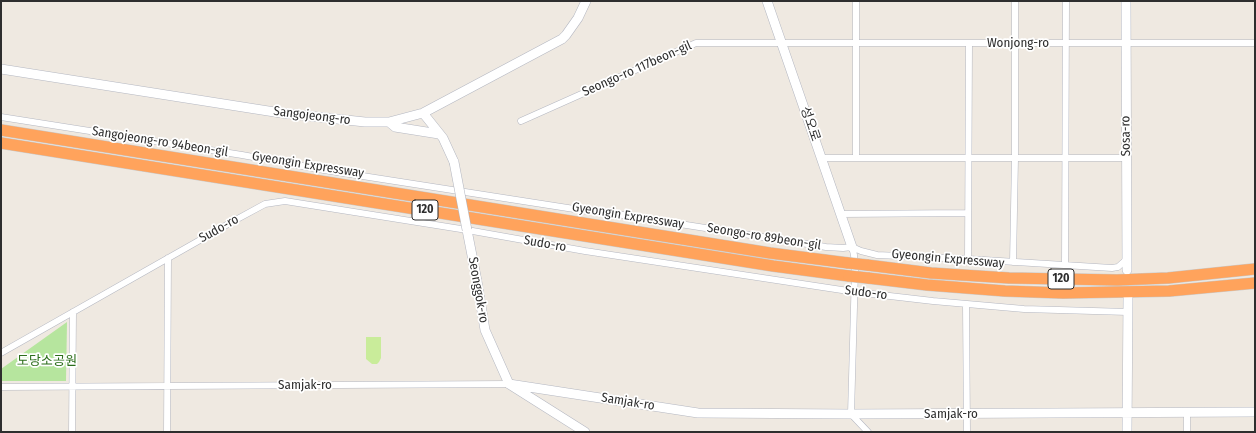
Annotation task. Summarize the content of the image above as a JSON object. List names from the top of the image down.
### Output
{
  "streets": {
    "highway": ["Gyeongin Expressway", "120"],
    "street": [
      "Wonjong-ro",
      "Seongo-ro 117beon-gil",
      "Sangojeong-ro",
      "성오로",
      "Sosa-ro",
      "Sangojeong-ro 94beon-gil",
      "Sudo-ro",
      "Seongo-ro 89beon-gil",
      "Seonggok-ro",
      "Samjak-ro"
    ]
  },
  "crossings": [
    ["Wonjong-ro", "Seongo-ro 117beon-gil"],
    ["Wonjong-ro", "성오로"],
    ["Wonjong-ro", "Sosa-ro"],
    ["Seongo-ro 117beon-gil", "성오로"],
    ["Sangojeong-ro", "Seonggok-ro"],
    ["성오로", "Seongo-ro 89beon-gil"],
    ["Sosa-ro", "Seongo-ro 89beon-gil"],
    ["Sangojeong-ro 94beon-gil", "Seongo-ro 89beon-gil"],
    ["Sudo-ro", "Seonggok-ro"],
    ["Seonggok-ro", "Samjak-ro"]
  ],
  "parks": ["도당소공원"]
}
